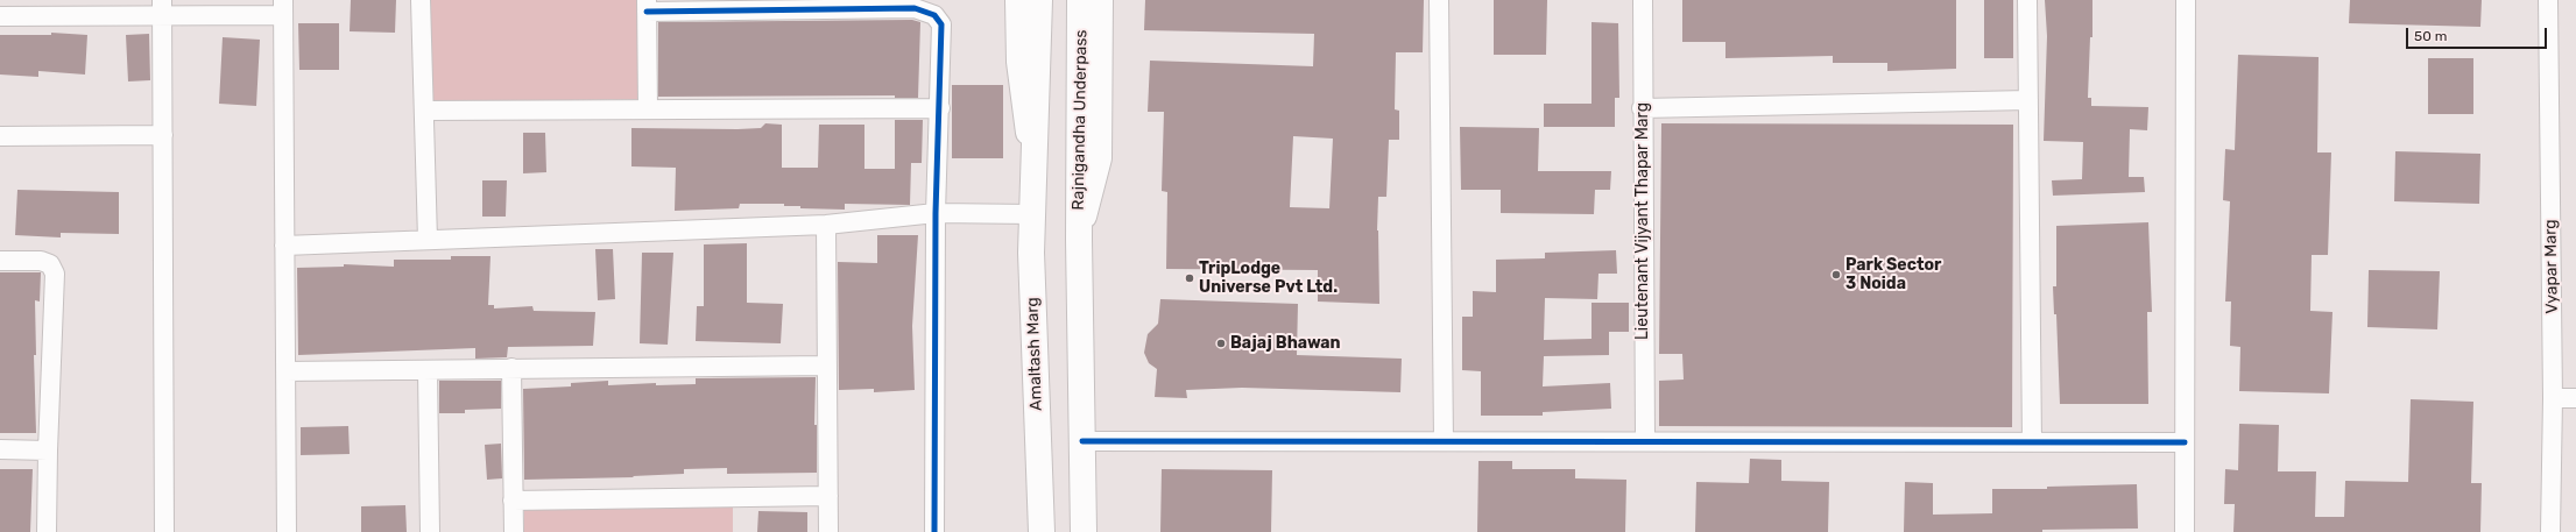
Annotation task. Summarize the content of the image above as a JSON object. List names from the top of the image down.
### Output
{
  "streets": {
    "main road": ["Rajnigandha Underpass", "Amaltash Marg"],
    "street": ["Lieutenant Vijyant Thapar Marg", "Vyapar Marg"]
  },
  "places": ["Park Sector 3 Noida", "TripLodge Universe Pvt Ltd.", "Bajaj Bhawan"],
  "scale_bar": "50 m"
}
